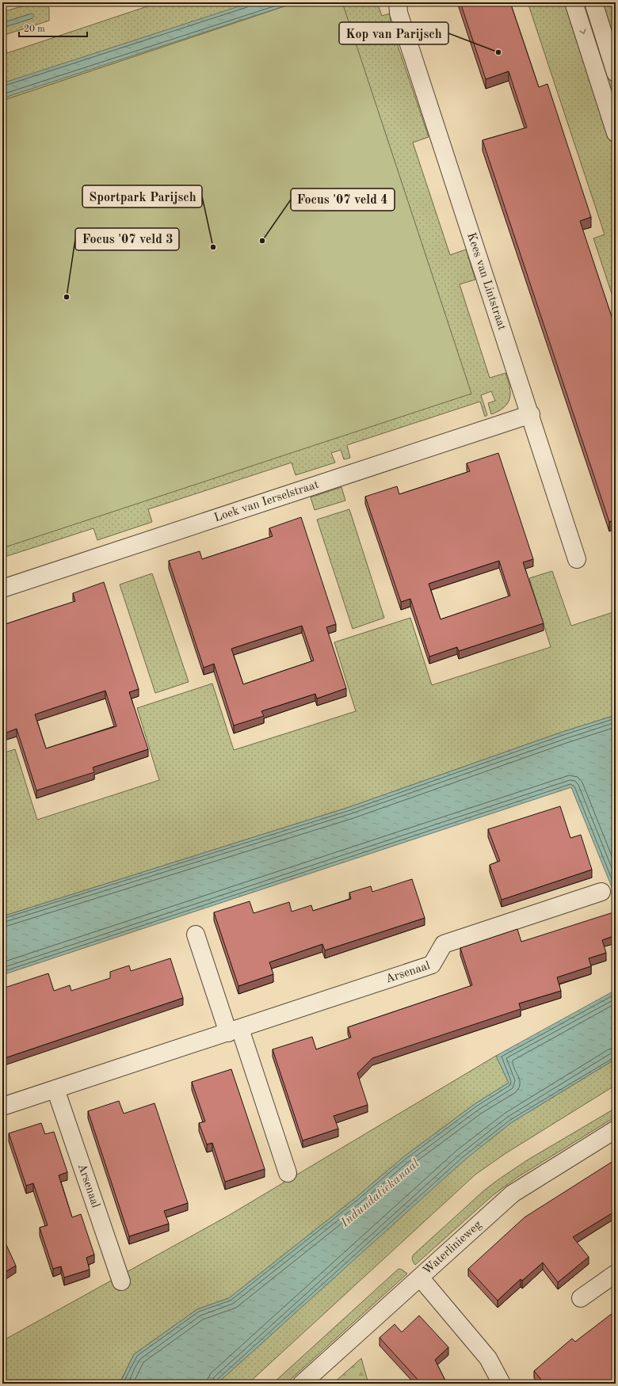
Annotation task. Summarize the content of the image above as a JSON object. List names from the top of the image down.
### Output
{
  "streets": {
    "street": [
      "Kees van Lintstraat",
      "Loek van Ierselstraat",
      "Arsenaal",
      "Waterlinieweg"
    ]
  },
  "crossings": [
    ["Kees van Lintstraat", "Loek van Ierselstraat"]
  ],
  "water": ["Indundatiekanaal"],
  "places": [
    "Kop van Parijsch",
    "Focus '07 veld 4",
    "Sportpark Parijsch",
    "Focus '07 veld 3"
  ],
  "scale_bar": "20 m"
}
